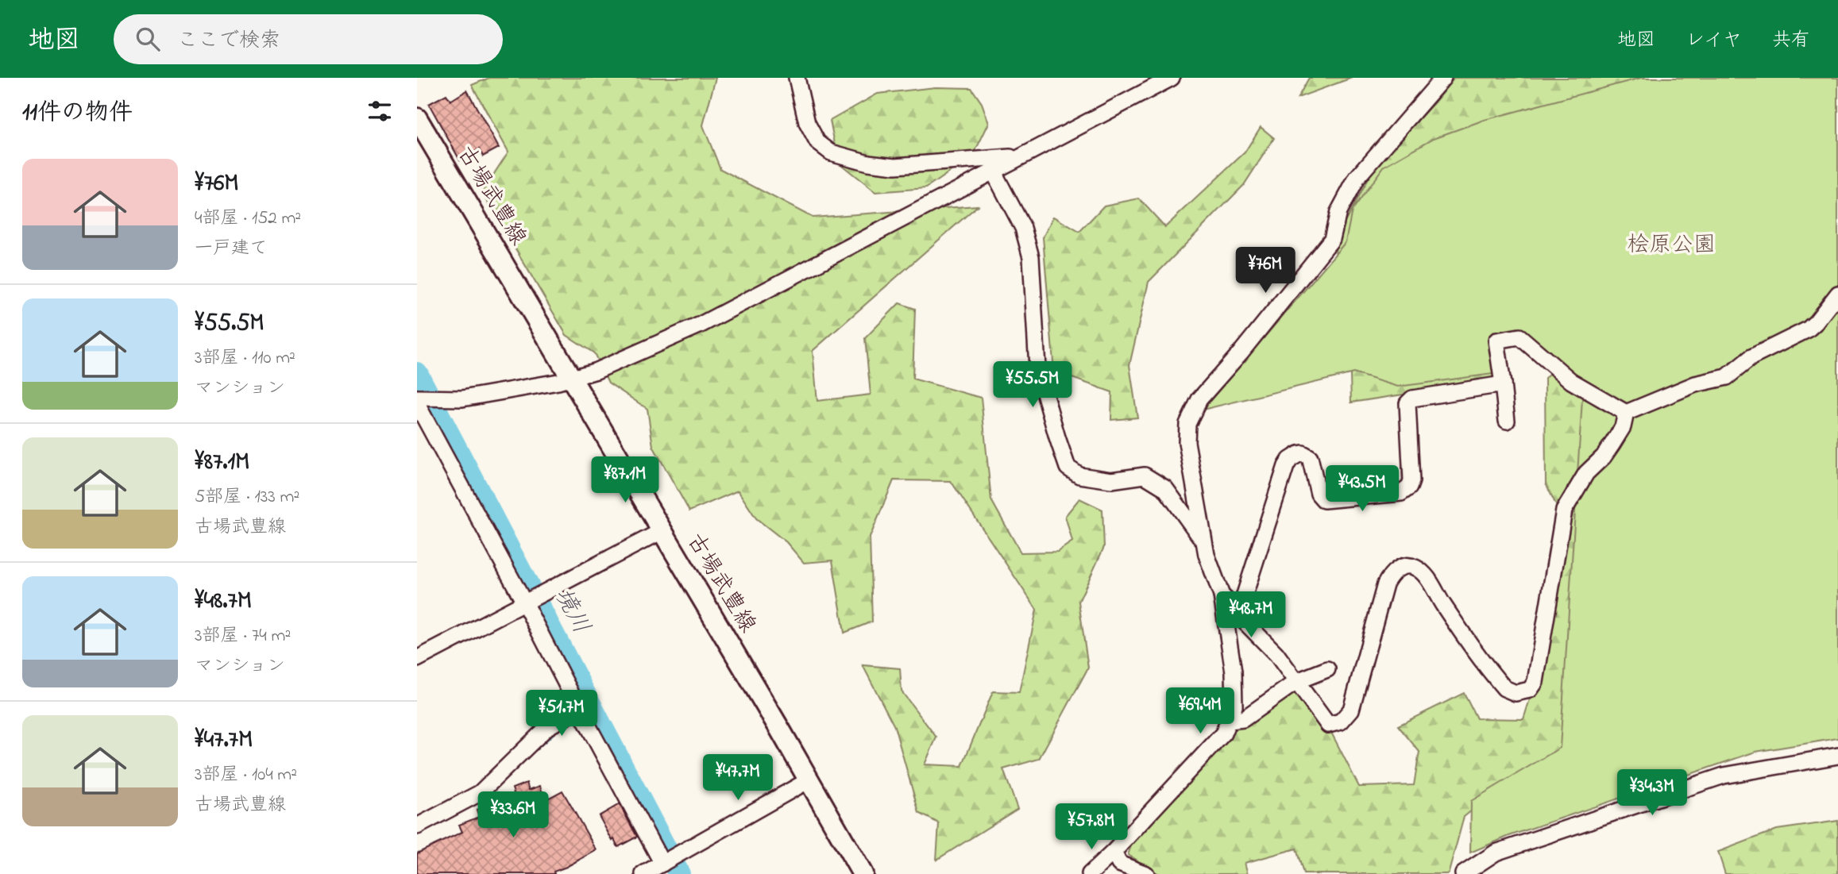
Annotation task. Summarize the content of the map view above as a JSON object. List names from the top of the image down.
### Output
{
  "streets": {
    "main road": ["古場武豊線"]
  },
  "water": ["境川"],
  "parks": ["桧原公園"],
  "page": {
    "header": "地図",
    "search": "ここで検索",
    "nav": ["地図", "レイヤ", "共有"],
    "heading": "11件の物件",
    "list": [
      {
        "name": "¥76M",
        "note": "4部屋 · 152 m² · 一戸建て"
      },
      {
        "name": "¥55.5M",
        "note": "3部屋 · 110 m² · マンション"
      },
      {
        "name": "¥87.1M",
        "note": "5部屋 · 133 m² · 古場武豊線"
      },
      {
        "name": "¥48.7M",
        "note": "3部屋 · 74 m² · マンション"
      },
      {
        "name": "¥47.7M",
        "note": "3部屋 · 104 m² · 古場武豊線"
      }
    ],
    "price": [
      "¥76M",
      "¥55.5M",
      "¥87.1M",
      "¥43.5M",
      "¥48.7M",
      "¥69.4M",
      "¥51.7M",
      "¥47.7M",
      "¥34.3M",
      "¥33.6M",
      "¥57.8M"
    ]
  }
}
